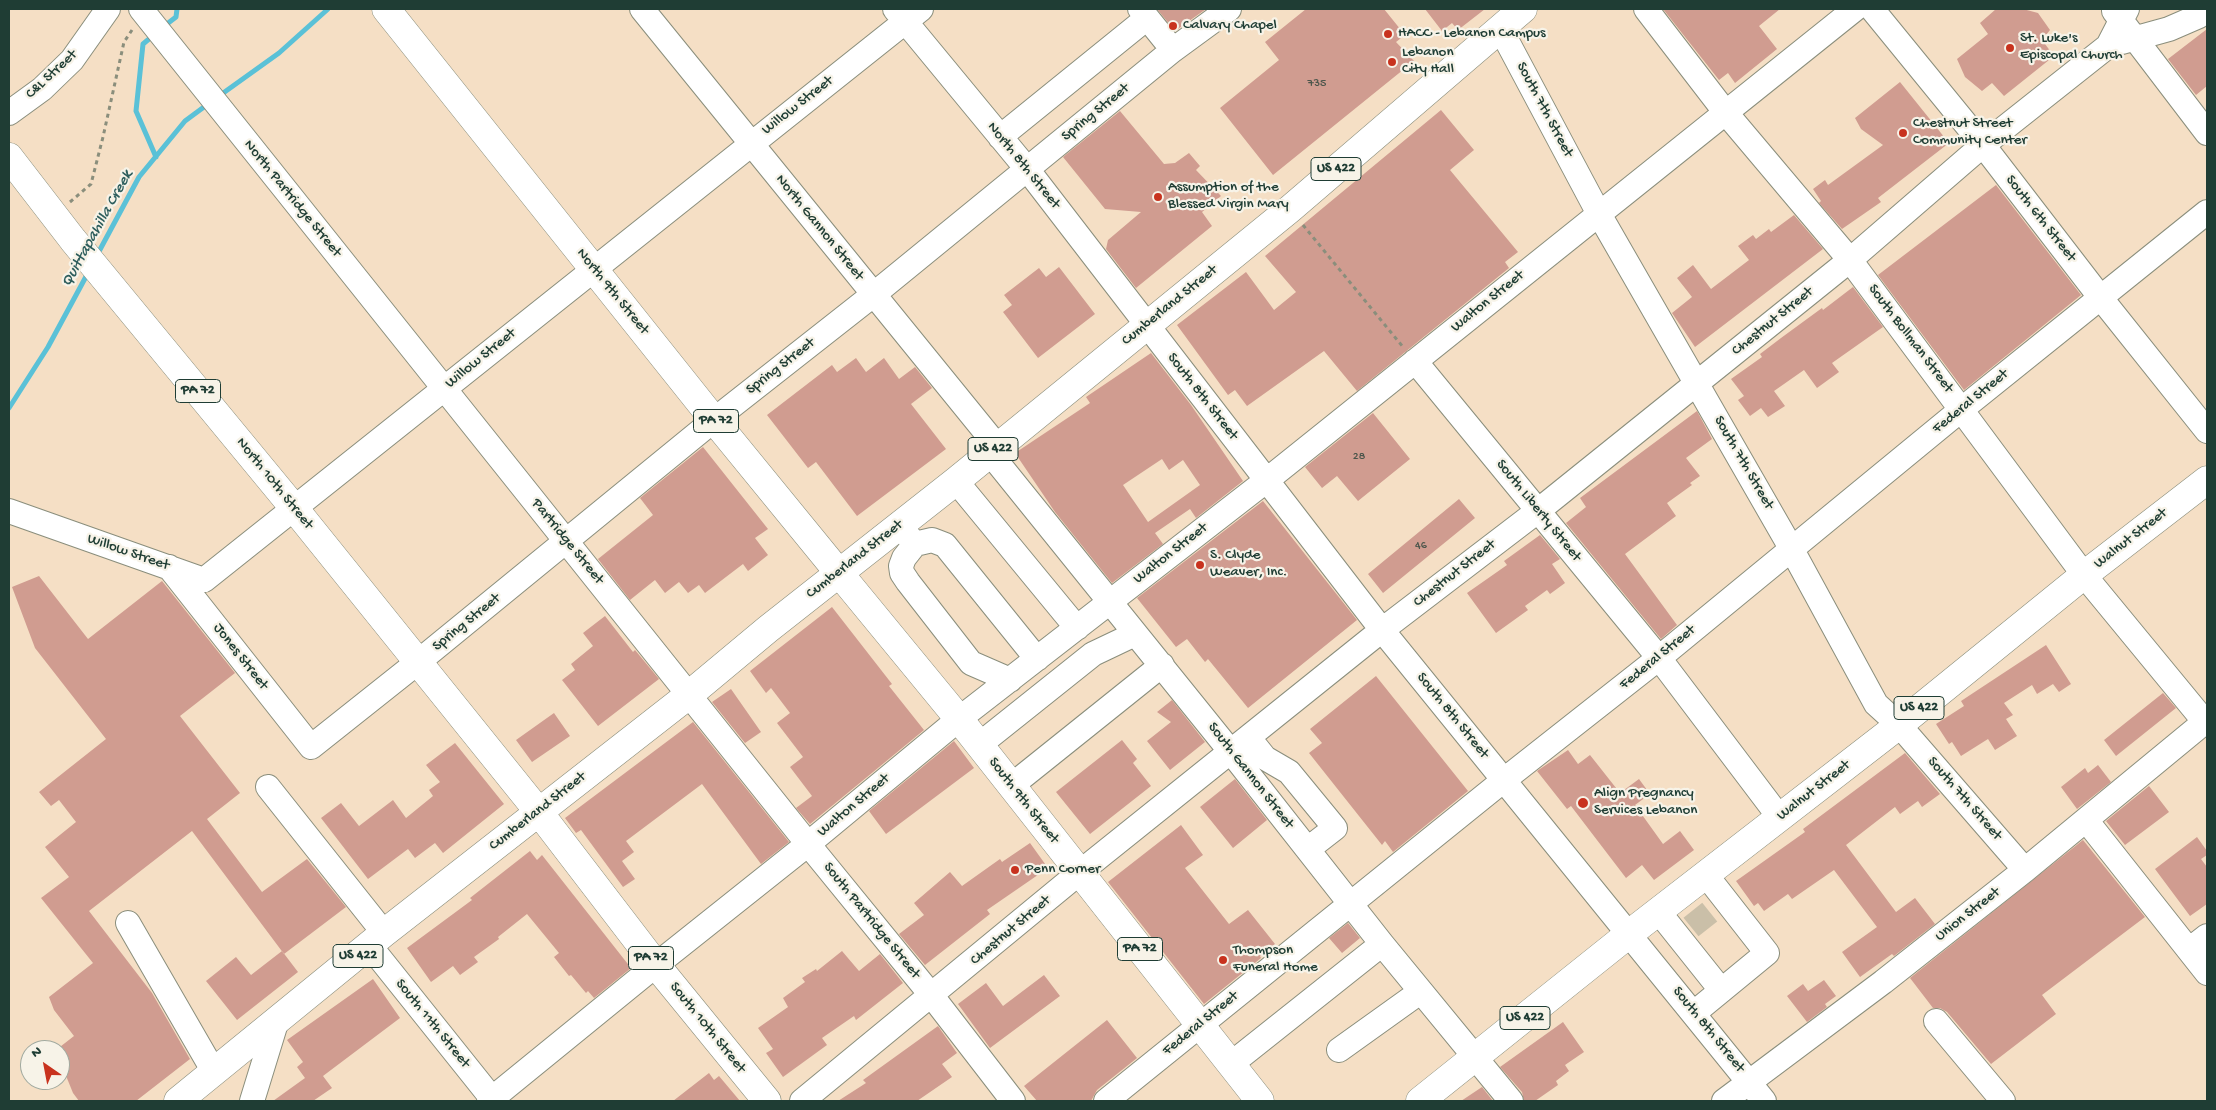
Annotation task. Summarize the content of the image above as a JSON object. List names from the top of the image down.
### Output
{
  "streets": {
    "main road": [
      "US 422",
      "North 9th Street",
      "Cumberland Street",
      "PA 72",
      "North 10th Street",
      "Walnut Street",
      "South 9th Street",
      "South 10th Street"
    ],
    "street": [
      "C&L Street",
      "Willow Street",
      "South 7th Street",
      "Spring Street",
      "North 8th Street",
      "North Partridge Street",
      "South 6th Street",
      "North Gannon Street",
      "Walton Street",
      "Chestnut Street",
      "South Bollman Street",
      "South 8th Street",
      "Federal Street",
      "South Liberty Street",
      "Partridge Street",
      "Jones Street",
      "South Gannon Street",
      "Union Street",
      "South Partridge Street",
      "South 11th Street"
    ]
  },
  "crossings": [
    ["Willow Street", "North 8th Street"],
    ["Willow Street", "North Partridge Street"],
    ["Willow Street", "North Gannon Street"],
    ["Willow Street", "North 9th Street"],
    ["Willow Street", "North 10th Street"],
    ["Willow Street", "Partridge Street"],
    ["Willow Street", "Jones Street"],
    ["South 7th Street", "Walton Street"],
    ["South 7th Street", "Cumberland Street"],
    ["South 7th Street", "Chestnut Street"],
    ["South 7th Street", "Federal Street"],
    ["South 7th Street", "Walnut Street"],
    ["South 7th Street", "Union Street"],
    ["Spring Street", "North 8th Street"],
    ["Spring Street", "North Gannon Street"],
    ["Spring Street", "North 9th Street"],
    ["Spring Street", "North 10th Street"],
    ["Spring Street", "Partridge Street"],
    ["Spring Street", "Jones Street"],
    ["North 8th Street", "Cumberland Street"],
    ["North 8th Street", "South 8th Street"],
    ["North Partridge Street", "Partridge Street"],
    ["South 6th Street", "Chestnut Street"],
    ["South 6th Street", "Federal Street"],
    ["North Gannon Street", "Cumberland Street"],
    ["North Gannon Street", "South Gannon Street"],
    ["North 9th Street", "Cumberland Street"],
    ["North 9th Street", "South 9th Street"],
    ["Walton Street", "South Bollman Street"],
    ["Walton Street", "South 8th Street"],
    ["Walton Street", "South Liberty Street"],
    ["Walton Street", "South Gannon Street"],
    ["Walton Street", "South 9th Street"],
    ["Walton Street", "South Partridge Street"],
    ["Walton Street", "South 11th Street"],
    ["Walton Street", "South 10th Street"],
    ["Cumberland Street", "South 8th Street"],
    ["Cumberland Street", "North 10th Street"],
    ["Cumberland Street", "Partridge Street"],
    ["Cumberland Street", "South Gannon Street"],
    ["Cumberland Street", "South 9th Street"],
    ["Cumberland Street", "South Partridge Street"],
    ["Cumberland Street", "South 11th Street"],
    ["Cumberland Street", "South 10th Street"],
    ["Chestnut Street", "South Bollman Street"],
    ["Chestnut Street", "South 8th Street"],
    ["Chestnut Street", "South Liberty Street"],
    ["Chestnut Street", "South Gannon Street"],
    ["Chestnut Street", "South 9th Street"],
    ["Chestnut Street", "South Partridge Street"],
    ["South Bollman Street", "Federal Street"],
    ["South Bollman Street", "Walnut Street"],
    ["South Bollman Street", "Union Street"],
    ["South 8th Street", "Federal Street"],
    ["South 8th Street", "Walnut Street"],
    ["South 8th Street", "Union Street"],
    ["Federal Street", "South Liberty Street"],
    ["Federal Street", "South Gannon Street"],
    ["Federal Street", "South 9th Street"],
    ["North 10th Street", "South 10th Street"],
    ["South Liberty Street", "Walnut Street"],
    ["Walnut Street", "South Gannon Street"],
    ["Partridge Street", "South Partridge Street"]
  ],
  "water": ["Quittapahilla Creek"],
  "places": [
    "Calvary Chapel",
    "HACC - Lebanon Campus",
    "St. Luke's Episcopal Church",
    "Lebanon City Hall",
    "Chestnut Street Community Center",
    "Assumption of the Blessed Virgin Mary",
    "S. Clyde Weaver, Inc.",
    "Align Pregnancy Services Lebanon",
    "Penn Corner",
    "Thompson Funeral Home"
  ],
  "house_numbers": ["735", "28", "46"],
  "north": "top left"
}
